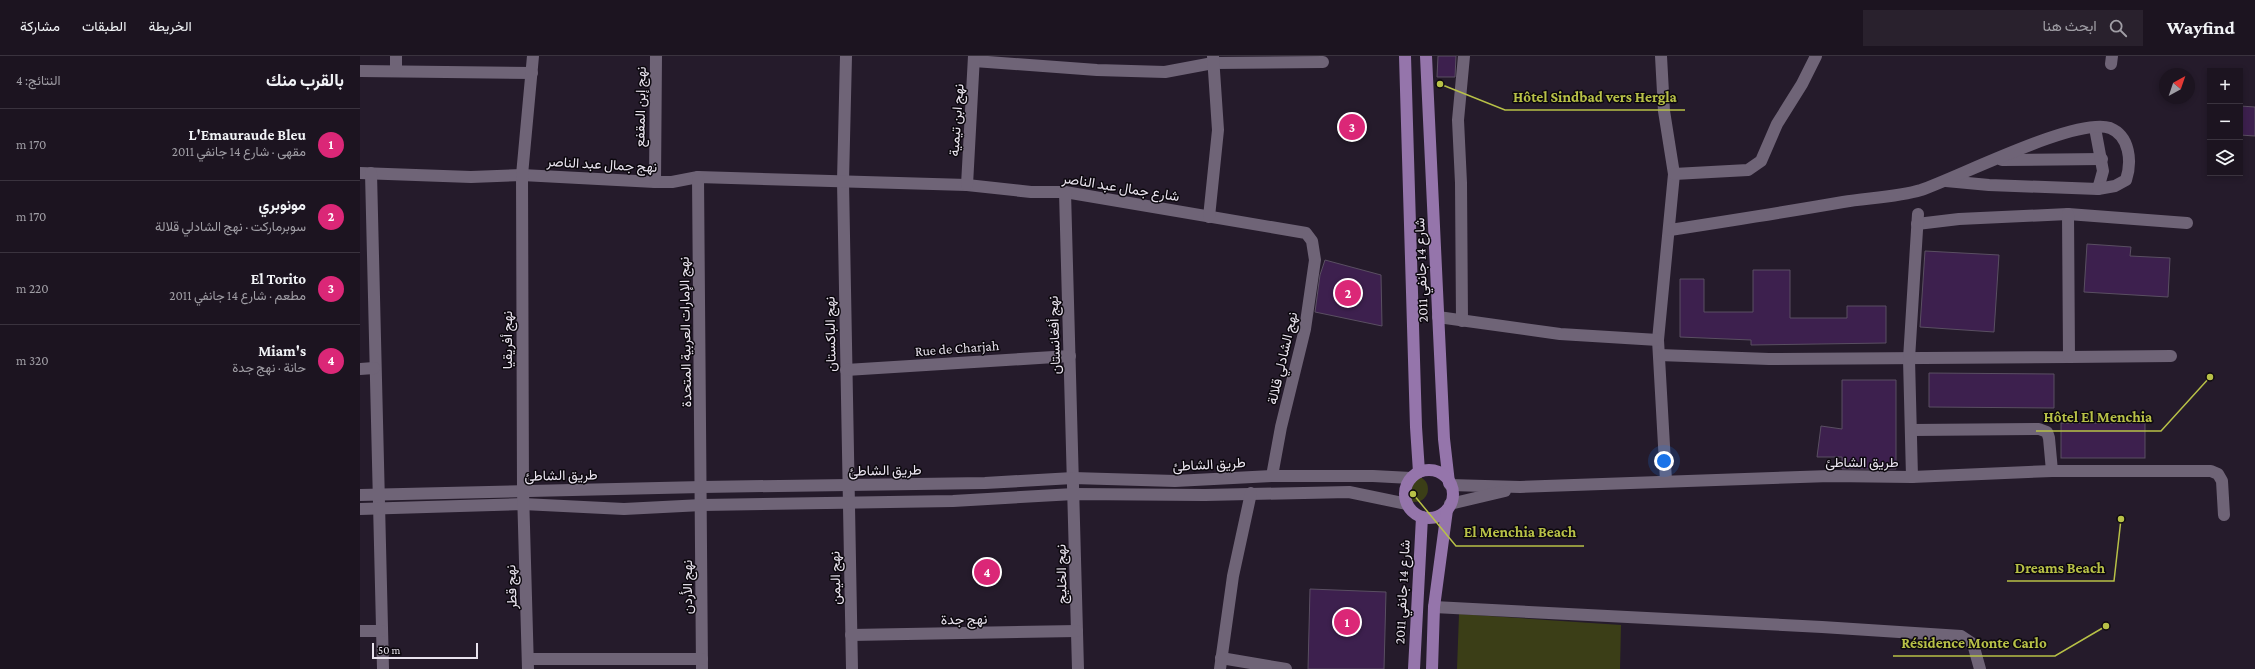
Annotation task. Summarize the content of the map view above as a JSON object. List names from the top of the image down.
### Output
{
  "streets": {
    "main road": ["شارع 14 جانفي 2011"],
    "street": [
      "نهج إبن المقفع",
      "نهج ابن تيمية",
      "نهج جمال عبد الناصر",
      "شارع جمال عبد الناصر",
      "نهج الإمارات العربية المتحدة",
      "نهج الباكستان",
      "نهج أفغانستان",
      "نهج أفريقيا",
      "Rue de Charjah",
      "نهج الشادلي قلالة",
      "طريق الشاطئ",
      "نهج الخليج",
      "نهج اليمن",
      "نهج قطر",
      "نهج الأردن",
      "نهج جدة"
    ]
  },
  "crossings": [
    ["نهج إبن المقفع", "نهج جمال عبد الناصر"],
    ["نهج ابن تيمية", "شارع جمال عبد الناصر"],
    ["نهج جمال عبد الناصر", "شارع جمال عبد الناصر"],
    ["نهج جمال عبد الناصر", "نهج الإمارات العربية المتحدة"],
    ["نهج جمال عبد الناصر", "نهج الباكستان"],
    ["نهج جمال عبد الناصر", "نهج أفريقيا"],
    ["شارع جمال عبد الناصر", "نهج الباكستان"],
    ["شارع جمال عبد الناصر", "نهج أفغانستان"],
    ["شارع جمال عبد الناصر", "نهج الشادلي قلالة"],
    ["شارع 14 جانفي 2011", "طريق الشاطئ"],
    ["نهج الإمارات العربية المتحدة", "طريق الشاطئ"],
    ["نهج الإمارات العربية المتحدة", "نهج الأردن"],
    ["نهج الباكستان", "Rue de Charjah"],
    ["نهج الباكستان", "طريق الشاطئ"],
    ["نهج الباكستان", "نهج اليمن"],
    ["نهج أفغانستان", "Rue de Charjah"],
    ["نهج أفغانستان", "طريق الشاطئ"],
    ["نهج أفغانستان", "نهج الخليج"],
    ["نهج أفريقيا", "طريق الشاطئ"],
    ["نهج أفريقيا", "نهج قطر"],
    ["نهج الشادلي قلالة", "طريق الشاطئ"],
    ["طريق الشاطئ", "نهج الخليج"],
    ["طريق الشاطئ", "نهج اليمن"],
    ["طريق الشاطئ", "نهج قطر"],
    ["طريق الشاطئ", "نهج الأردن"],
    ["نهج الخليج", "نهج جدة"],
    ["نهج اليمن", "نهج جدة"]
  ],
  "places": [
    "Hôtel Sindbad vers Hergla",
    "Hôtel El Menchia",
    "El Menchia Beach",
    "Dreams Beach",
    "Résidence Monte Carlo"
  ],
  "scale_bar": "50 m",
  "north": "top right",
  "page": {
    "header": "Wayfind",
    "search": "ابحث هنا",
    "nav": ["الخريطة", "الطبقات", "مشاركة"],
    "heading": ["بالقرب منك", "النتائج: 4"],
    "map_buttons": ["+", "−"],
    "list": [
      {
        "mark": "1",
        "name": "L'Emauraude Bleu",
        "note": "مقهى · شارع 14 جانفي 2011",
        "value": "170 m"
      },
      {
        "mark": "2",
        "name": "مونوبري",
        "note": "سوبرماركت · نهج الشادلي قلالة",
        "value": "170 m"
      },
      {
        "mark": "3",
        "name": "El Torito",
        "note": "مطعم · شارع 14 جانفي 2011",
        "value": "220 m"
      },
      {
        "mark": "4",
        "name": "Miam's",
        "note": "حانة · نهج جدة",
        "value": "320 m"
      }
    ],
    "pins": [
      "3",
      "2",
      "4",
      "1"
    ],
    "scale": "50 m"
  }
}
